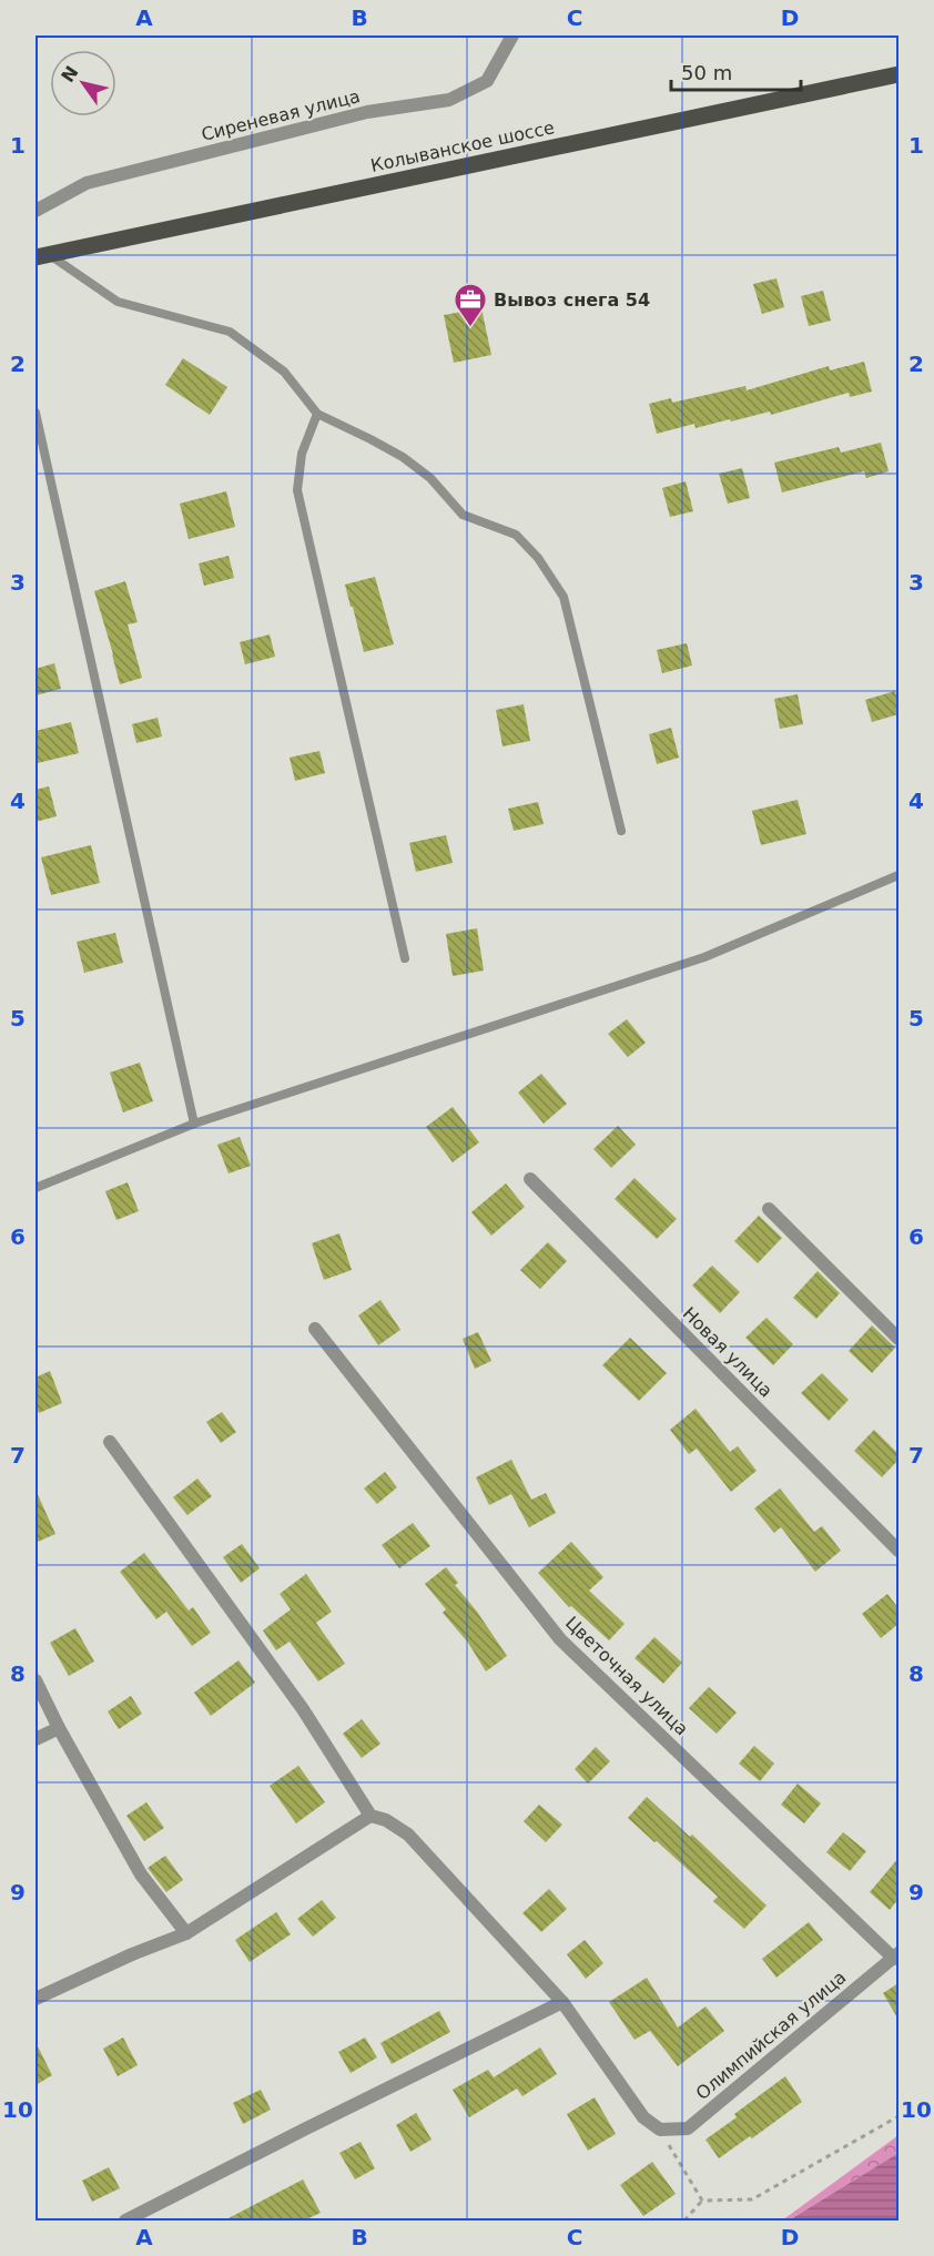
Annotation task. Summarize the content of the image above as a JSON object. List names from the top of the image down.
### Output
{
  "streets": {
    "main road": ["Колыванское шоссе"],
    "street": [
      "Сиреневая улица",
      "Новая улица",
      "Цветочная улица",
      "Олимпийская улица"
    ]
  },
  "crossings": [
    ["Цветочная улица", "Олимпийская улица"]
  ],
  "places": {
    "office": ["Вывоз снега 54"]
  },
  "scale_bar": "50 m",
  "north": "top left",
  "grid": {
    "columns": [
      "A",
      "B",
      "C",
      "D"
    ],
    "rows": [
      "1",
      "2",
      "3",
      "4",
      "5",
      "6",
      "7",
      "8",
      "9",
      "10"
    ]
  }
}
